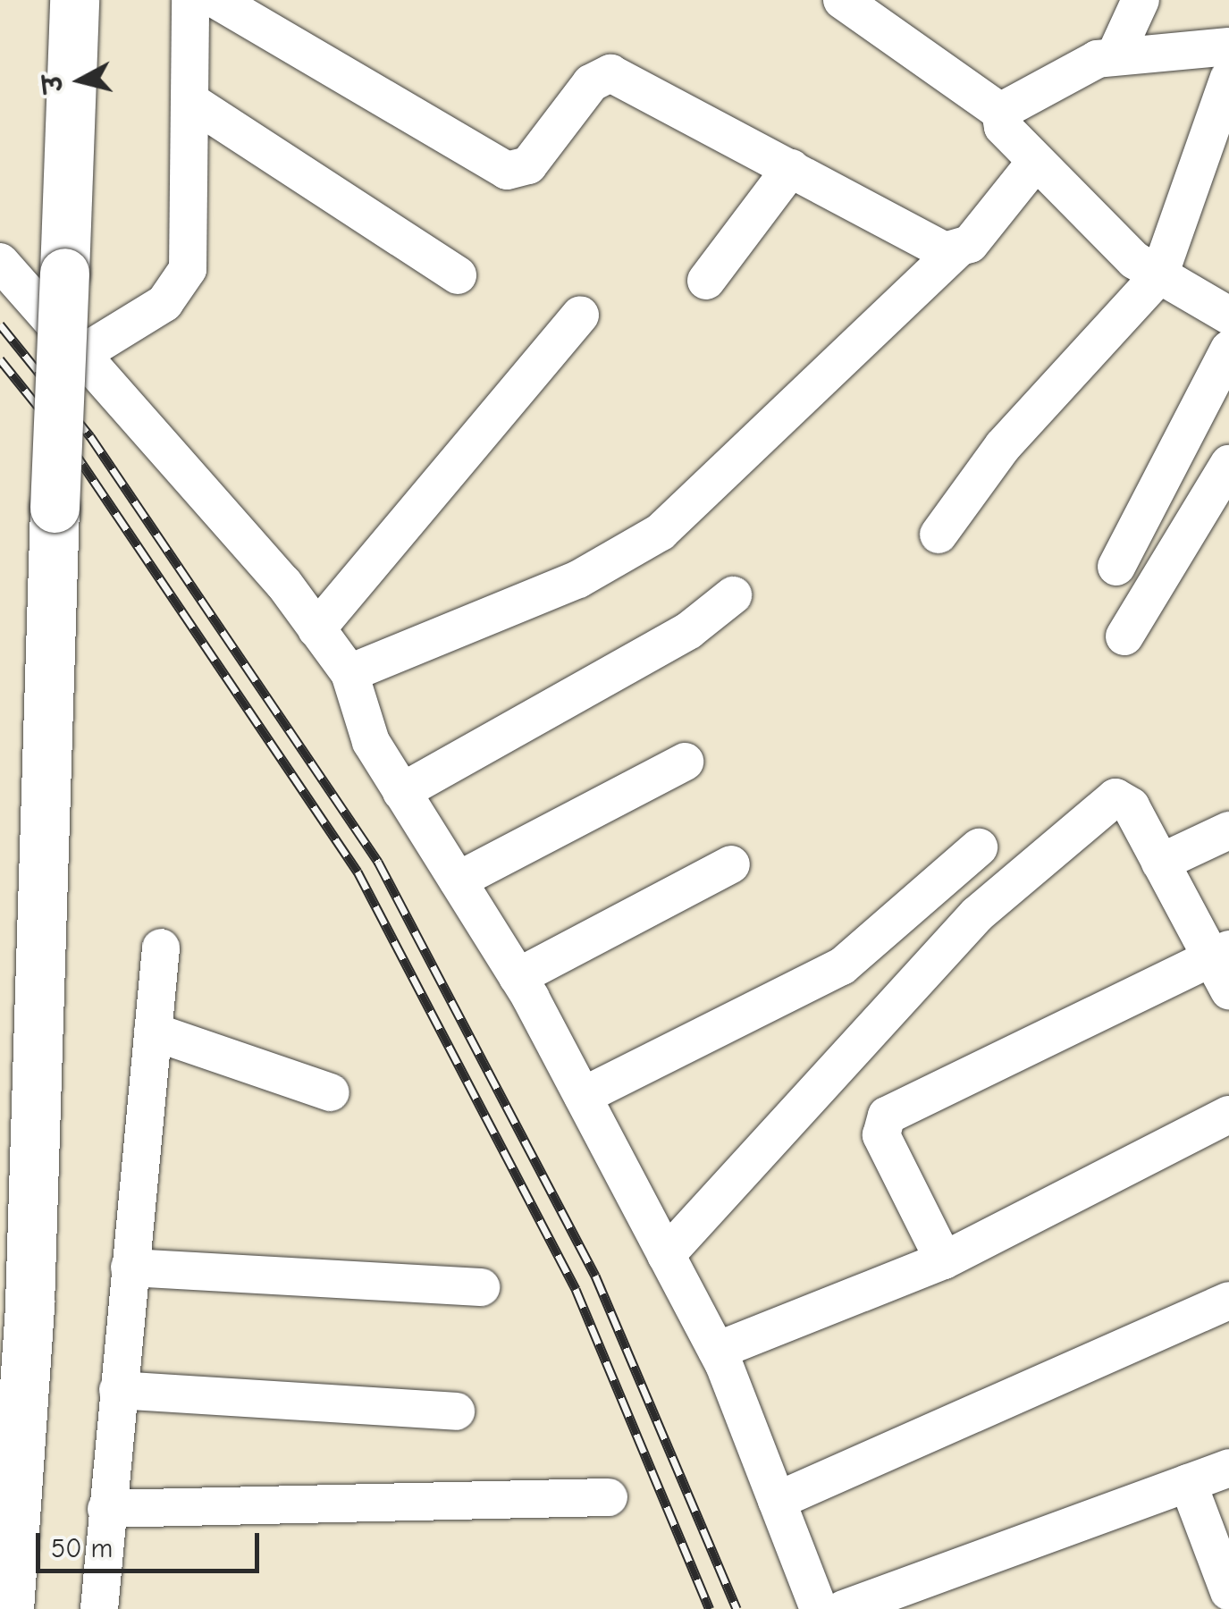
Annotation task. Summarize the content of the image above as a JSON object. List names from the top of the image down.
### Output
{
  "scale_bar": "50 m",
  "north": "left"
}
